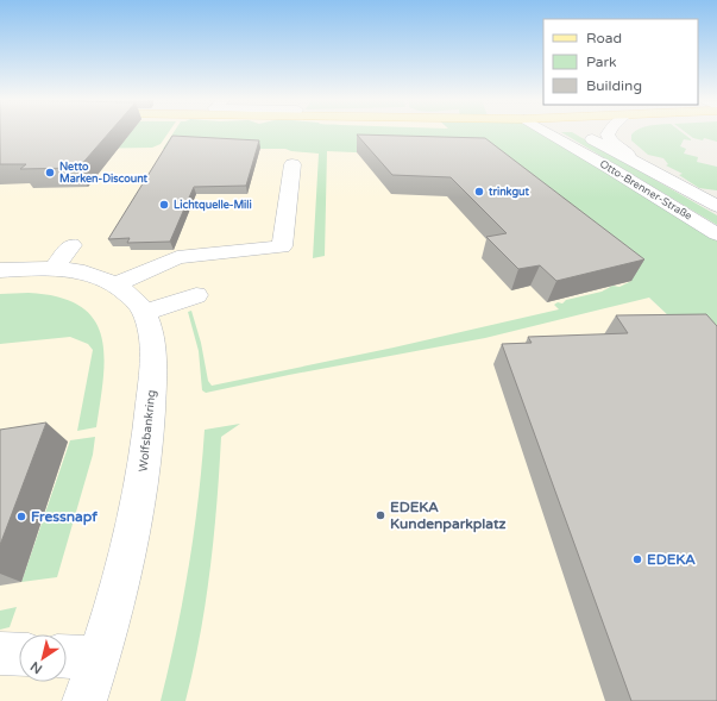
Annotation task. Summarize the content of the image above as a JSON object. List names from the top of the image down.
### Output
{
  "streets": {
    "street": ["Otto-Brenner-Straße", "Wolfsbankring"]
  },
  "places": [
    "Netto Marken-Discount",
    "trinkgut",
    "Lichtquelle-Mili",
    "EDEKA Kundenparkplatz",
    "Fressnapf",
    "EDEKA"
  ],
  "legend": ["Road", "Park", "Building"],
  "north": "bottom left"
}
